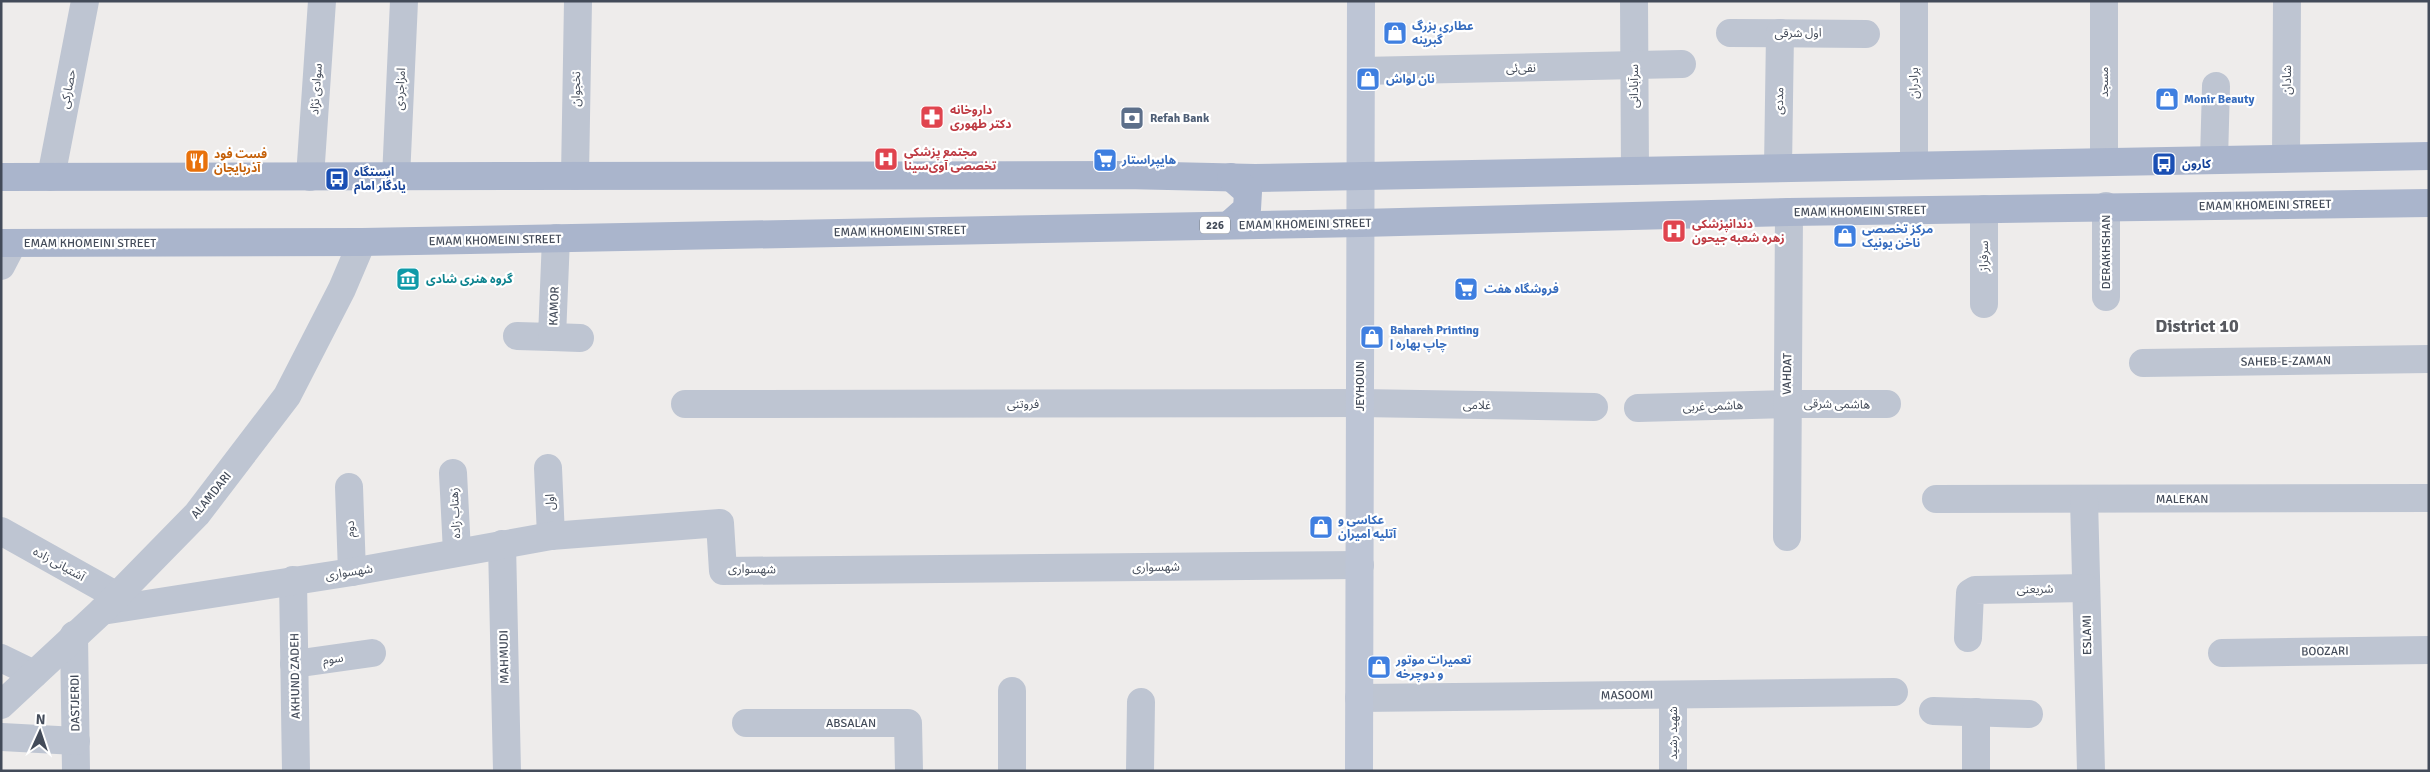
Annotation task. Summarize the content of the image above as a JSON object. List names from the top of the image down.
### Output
{
  "streets": {
    "main road": ["EMAM KHOMEINI STREET", "226", "JEYHOUN"],
    "street": [
      "اول شرقی",
      "نقی‌ئی",
      "شادان",
      "مسجد",
      "برادران",
      "سرآبادانی",
      "حصارکی",
      "سوادی نژاد",
      "امزاجردی",
      "نخجوان",
      "مددی",
      "DERAKHSHAN",
      "سرفراز",
      "KAMOR",
      "SAHEB-E-ZAMAN",
      "VAHDAT",
      "فروتنی",
      "هاشمی شرقی",
      "غلامی",
      "هاشمی غربی",
      "ALAMDARI",
      "MALEKAN",
      "اول",
      "زهتاب زاده",
      "دوم",
      "آشتیانی زاده",
      "شهسواری",
      "شریعنی",
      "ESLAMI",
      "BOOZARI",
      "MAHMUDI",
      "سوم",
      "AKHUND ZADEH",
      "MASOOMI",
      "DASTJERDI",
      "ABSALAN",
      "شهید رشید"
    ]
  },
  "crossings": [
    ["اول شرقی", "مددی"],
    ["نقی‌ئی", "سرآبادانی"],
    ["نقی‌ئی", "JEYHOUN"],
    ["EMAM KHOMEINI STREET", "DERAKHSHAN"],
    ["EMAM KHOMEINI STREET", "سرفراز"],
    ["EMAM KHOMEINI STREET", "KAMOR"],
    ["EMAM KHOMEINI STREET", "VAHDAT"],
    ["EMAM KHOMEINI STREET", "JEYHOUN"],
    ["EMAM KHOMEINI STREET", "ALAMDARI"],
    ["VAHDAT", "هاشمی شرقی"],
    ["VAHDAT", "هاشمی غربی"],
    ["JEYHOUN", "فروتنی"],
    ["JEYHOUN", "غلامی"],
    ["JEYHOUN", "شهسواری"],
    ["JEYHOUN", "MASOOMI"],
    ["فروتنی", "غلامی"],
    ["هاشمی شرقی", "هاشمی غربی"],
    ["ALAMDARI", "آشتیانی زاده"],
    ["ALAMDARI", "شهسواری"],
    ["ALAMDARI", "DASTJERDI"],
    ["MALEKAN", "ESLAMI"],
    ["اول", "شهسواری"],
    ["زهتاب زاده", "شهسواری"],
    ["دوم", "شهسواری"],
    ["آشتیانی زاده", "شهسواری"],
    ["شهسواری", "MAHMUDI"],
    ["شهسواری", "AKHUND ZADEH"],
    ["شریعنی", "ESLAMI"],
    ["سوم", "AKHUND ZADEH"],
    ["MASOOMI", "شهید رشید"]
  ],
  "districts": ["District 10"],
  "places": {
    "shop": [
      "عطاری بزرگ گبرینه",
      "نان لواش",
      "Monir Beauty",
      "مرکز تخصصی ناخن یونیک",
      "Bahareh Printing | چاپ بهاره",
      "عکاسی و آتلیه امیران",
      "تعمیرات موتور و دوچرخه"
    ],
    "pharmacy": ["داروخانه دکتر طهوری"],
    "bank": ["Refah Bank"],
    "hospital": ["مجتمع پزشکی تخصصی آوی‌سینا", "دندانپزشکی زهره شعبه جیحون"],
    "supermarket": ["هایپراستار", "فروشگاه هفت"],
    "restaurant": ["فست فود آذربایجان"],
    "bus stop": ["کارون", "ایستگاه یادگار امام"],
    "museum": ["گروه هنری شادی"]
  },
  "north": "top"
}
